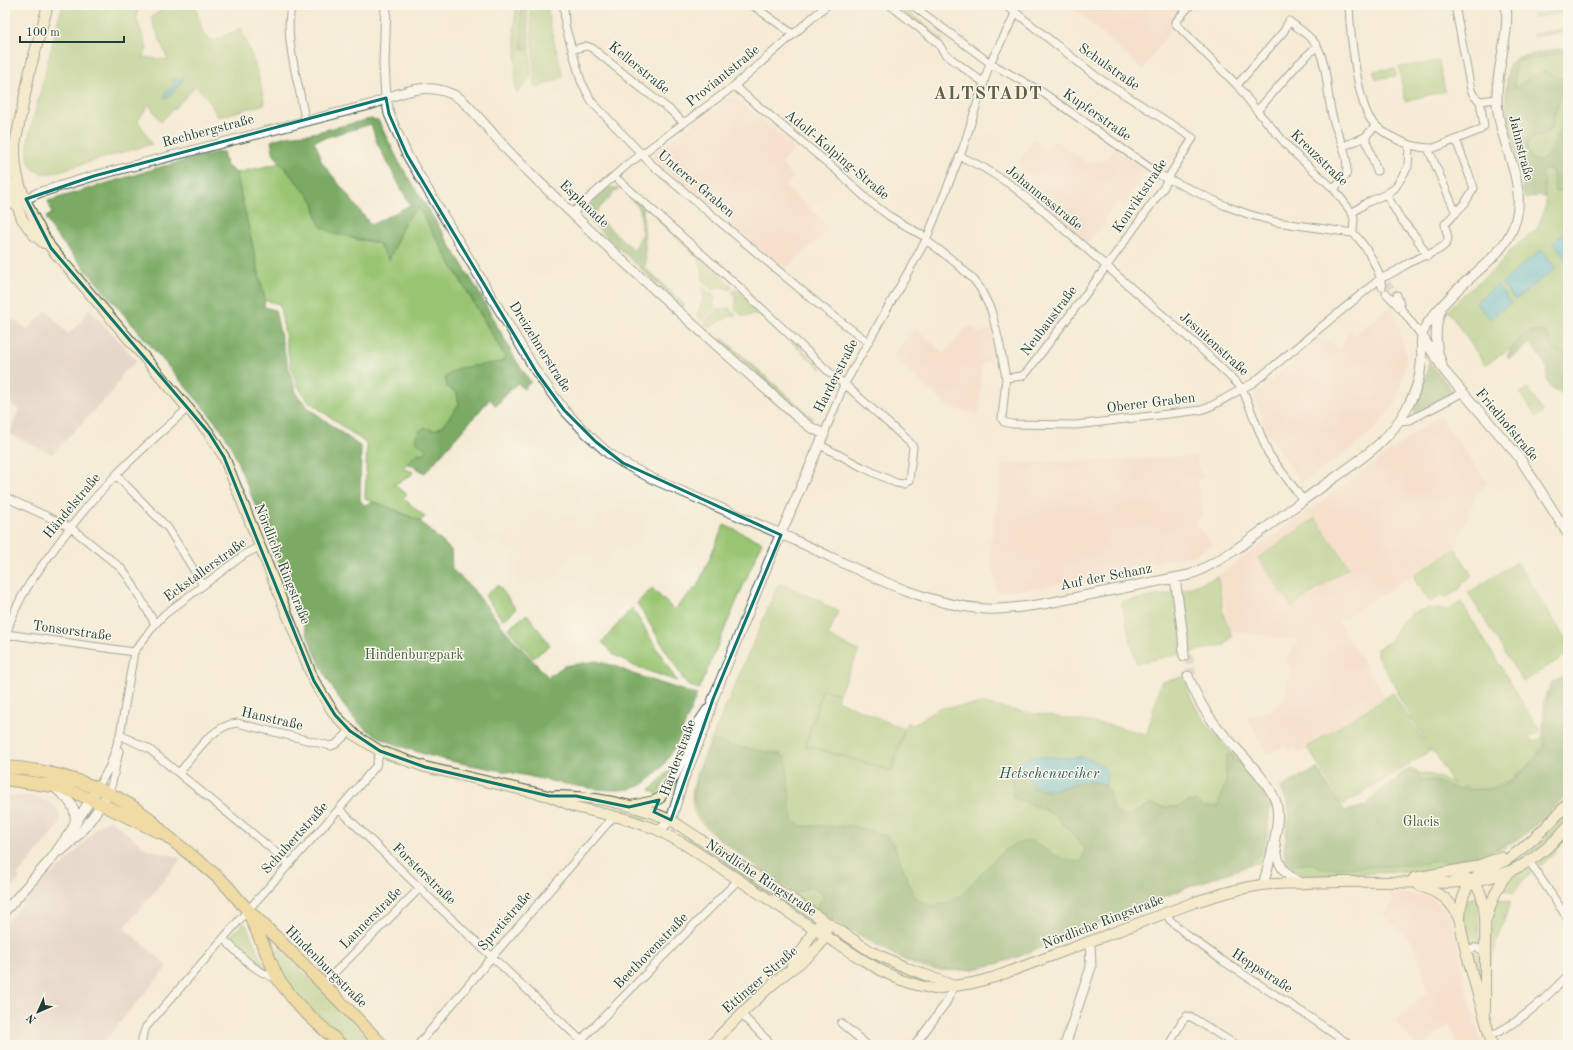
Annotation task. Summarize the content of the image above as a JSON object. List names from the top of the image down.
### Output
{
  "streets": {
    "main road": ["Nördliche Ringstraße", "Hindenburgstraße", "Ettinger Straße"],
    "street": [
      "Schulstraße",
      "Kellerstraße",
      "Proviantstraße",
      "Kupferstraße",
      "Rechbergstraße",
      "Jahnstraße",
      "Adolf-Kolping-Straße",
      "Kreuzstraße",
      "Unterer Graben",
      "Konviktstraße",
      "Johannesstraße",
      "Esplanade",
      "Neubaustraße",
      "Jesuitenstraße",
      "Dreizehnerstraße",
      "Harderstraße",
      "Oberer Graben",
      "Friedhofstraße",
      "Händelstraße",
      "Eckstallerstraße",
      "Auf der Schanz",
      "Tonsorstraße",
      "Hanstraße",
      "Schubertstraße",
      "Forsterstraße",
      "Lannerstraße",
      "Spretistraße",
      "Beethovenstraße",
      "Heppstraße"
    ]
  },
  "crossings": [
    ["Schulstraße", "Konviktstraße"],
    ["Schulstraße", "Harderstraße"],
    ["Kellerstraße", "Proviantstraße"],
    ["Kellerstraße", "Unterer Graben"],
    ["Proviantstraße", "Adolf-Kolping-Straße"],
    ["Proviantstraße", "Unterer Graben"],
    ["Proviantstraße", "Esplanade"],
    ["Kupferstraße", "Konviktstraße"],
    ["Kupferstraße", "Harderstraße"],
    ["Rechbergstraße", "Esplanade"],
    ["Rechbergstraße", "Dreizehnerstraße"],
    ["Rechbergstraße", "Nördliche Ringstraße"],
    ["Jahnstraße", "Friedhofstraße"],
    ["Jahnstraße", "Auf der Schanz"],
    ["Adolf-Kolping-Straße", "Neubaustraße"],
    ["Adolf-Kolping-Straße", "Harderstraße"],
    ["Adolf-Kolping-Straße", "Oberer Graben"],
    ["Unterer Graben", "Harderstraße"],
    ["Konviktstraße", "Johannesstraße"],
    ["Konviktstraße", "Neubaustraße"],
    ["Konviktstraße", "Jesuitenstraße"],
    ["Johannesstraße", "Neubaustraße"],
    ["Johannesstraße", "Jesuitenstraße"],
    ["Johannesstraße", "Harderstraße"],
    ["Esplanade", "Dreizehnerstraße"],
    ["Esplanade", "Harderstraße"],
    ["Neubaustraße", "Jesuitenstraße"],
    ["Jesuitenstraße", "Oberer Graben"],
    ["Jesuitenstraße", "Auf der Schanz"],
    ["Dreizehnerstraße", "Harderstraße"],
    ["Dreizehnerstraße", "Auf der Schanz"],
    ["Harderstraße", "Nördliche Ringstraße"],
    ["Harderstraße", "Auf der Schanz"],
    ["Friedhofstraße", "Auf der Schanz"],
    ["Händelstraße", "Nördliche Ringstraße"],
    ["Händelstraße", "Tonsorstraße"],
    ["Nördliche Ringstraße", "Eckstallerstraße"],
    ["Nördliche Ringstraße", "Hanstraße"],
    ["Nördliche Ringstraße", "Schubertstraße"],
    ["Nördliche Ringstraße", "Spretistraße"],
    ["Nördliche Ringstraße", "Beethovenstraße"],
    ["Nördliche Ringstraße", "Heppstraße"],
    ["Nördliche Ringstraße", "Ettinger Straße"],
    ["Eckstallerstraße", "Tonsorstraße"],
    ["Schubertstraße", "Forsterstraße"],
    ["Schubertstraße", "Hindenburgstraße"],
    ["Forsterstraße", "Lannerstraße"],
    ["Forsterstraße", "Spretistraße"],
    ["Forsterstraße", "Beethovenstraße"],
    ["Lannerstraße", "Hindenburgstraße"]
  ],
  "districts": ["ALTSTADT"],
  "water": ["Hetschenweiher"],
  "parks": ["Hindenburgpark", "Glacis"],
  "scale_bar": "100 m",
  "north": "bottom left"
}
